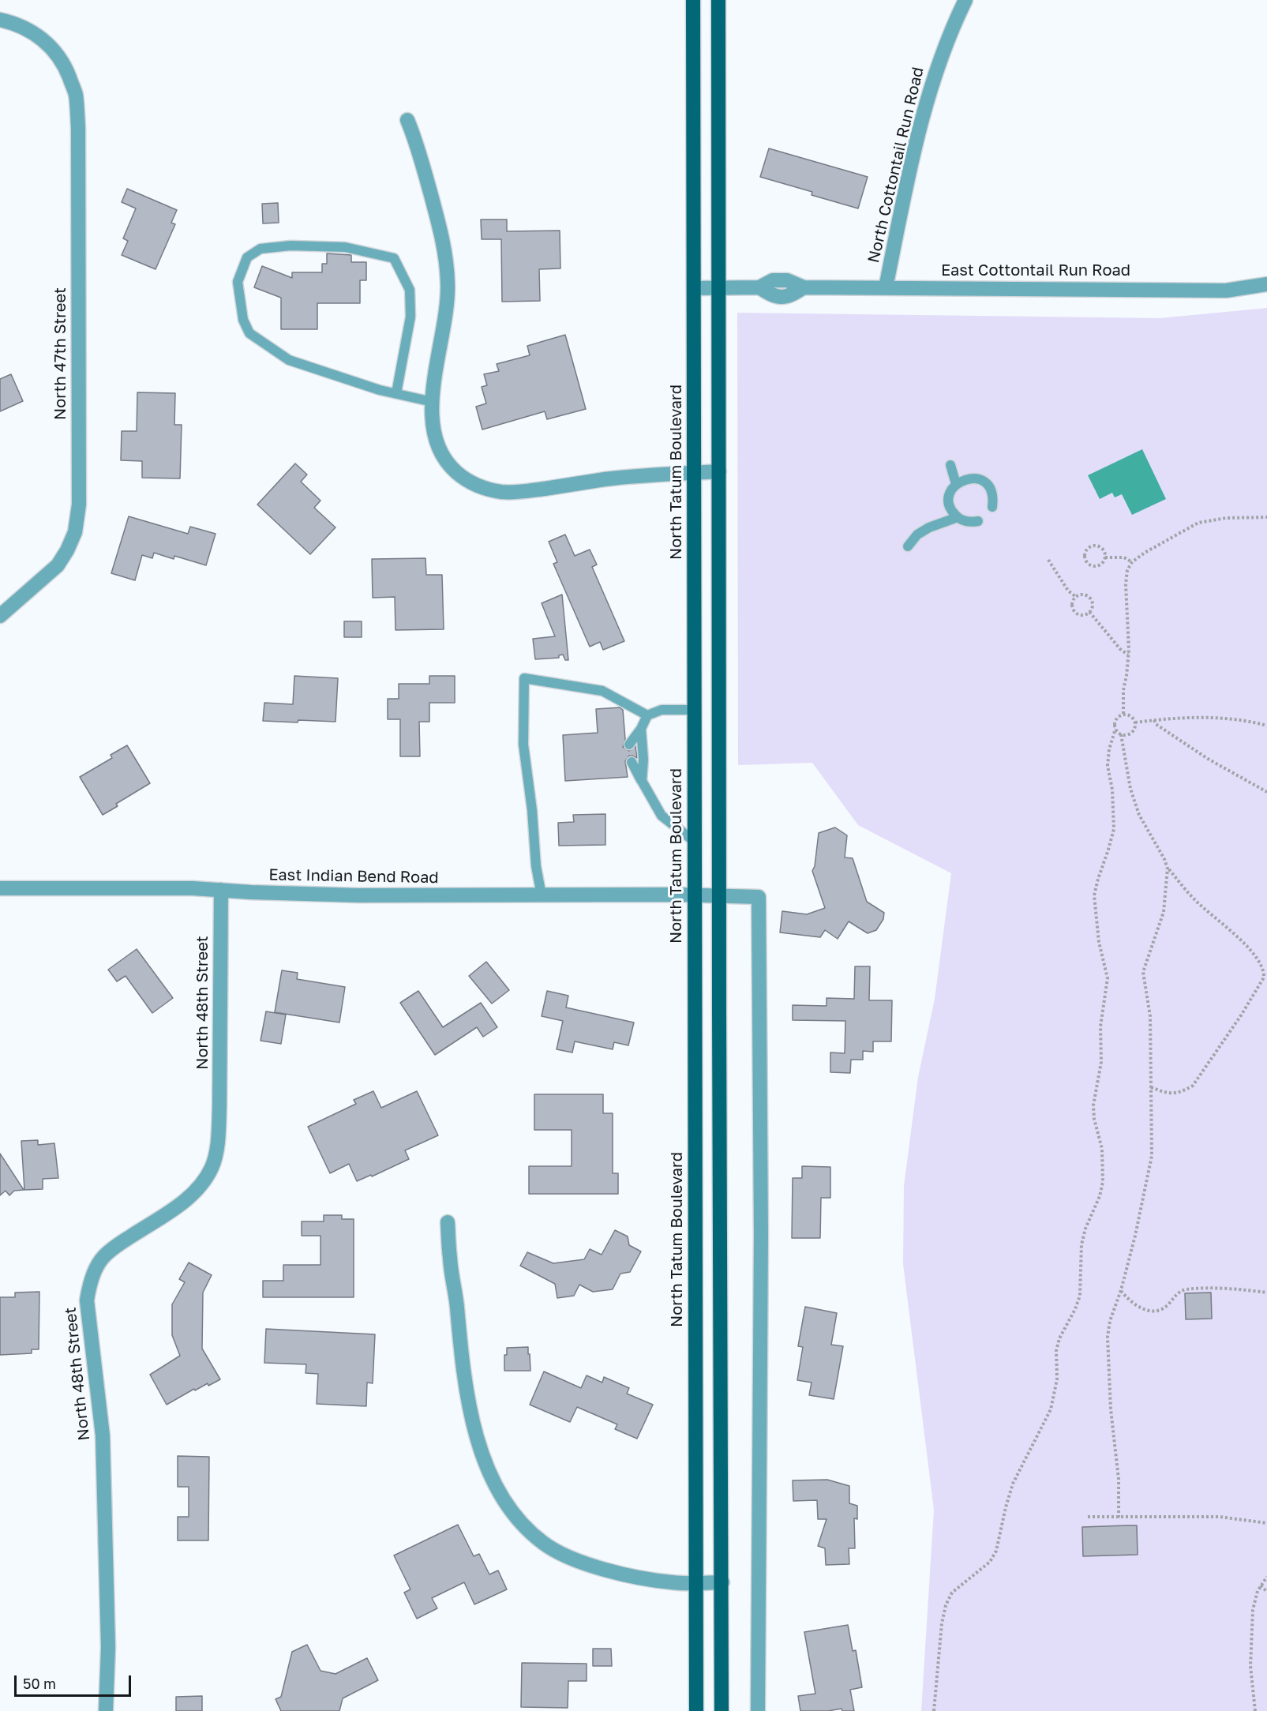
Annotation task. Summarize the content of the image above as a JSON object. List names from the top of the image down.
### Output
{
  "streets": {
    "main road": ["North Tatum Boulevard"],
    "street": [
      "North Cottontail Run Road",
      "East Cottontail Run Road",
      "North 47th Street",
      "East Indian Bend Road",
      "North 48th Street"
    ]
  },
  "crossings": [
    ["North Cottontail Run Road", "East Cottontail Run Road"],
    ["East Cottontail Run Road", "North Tatum Boulevard"],
    ["North Tatum Boulevard", "East Indian Bend Road"],
    ["East Indian Bend Road", "North 48th Street"]
  ],
  "scale_bar": "50 m"
}
